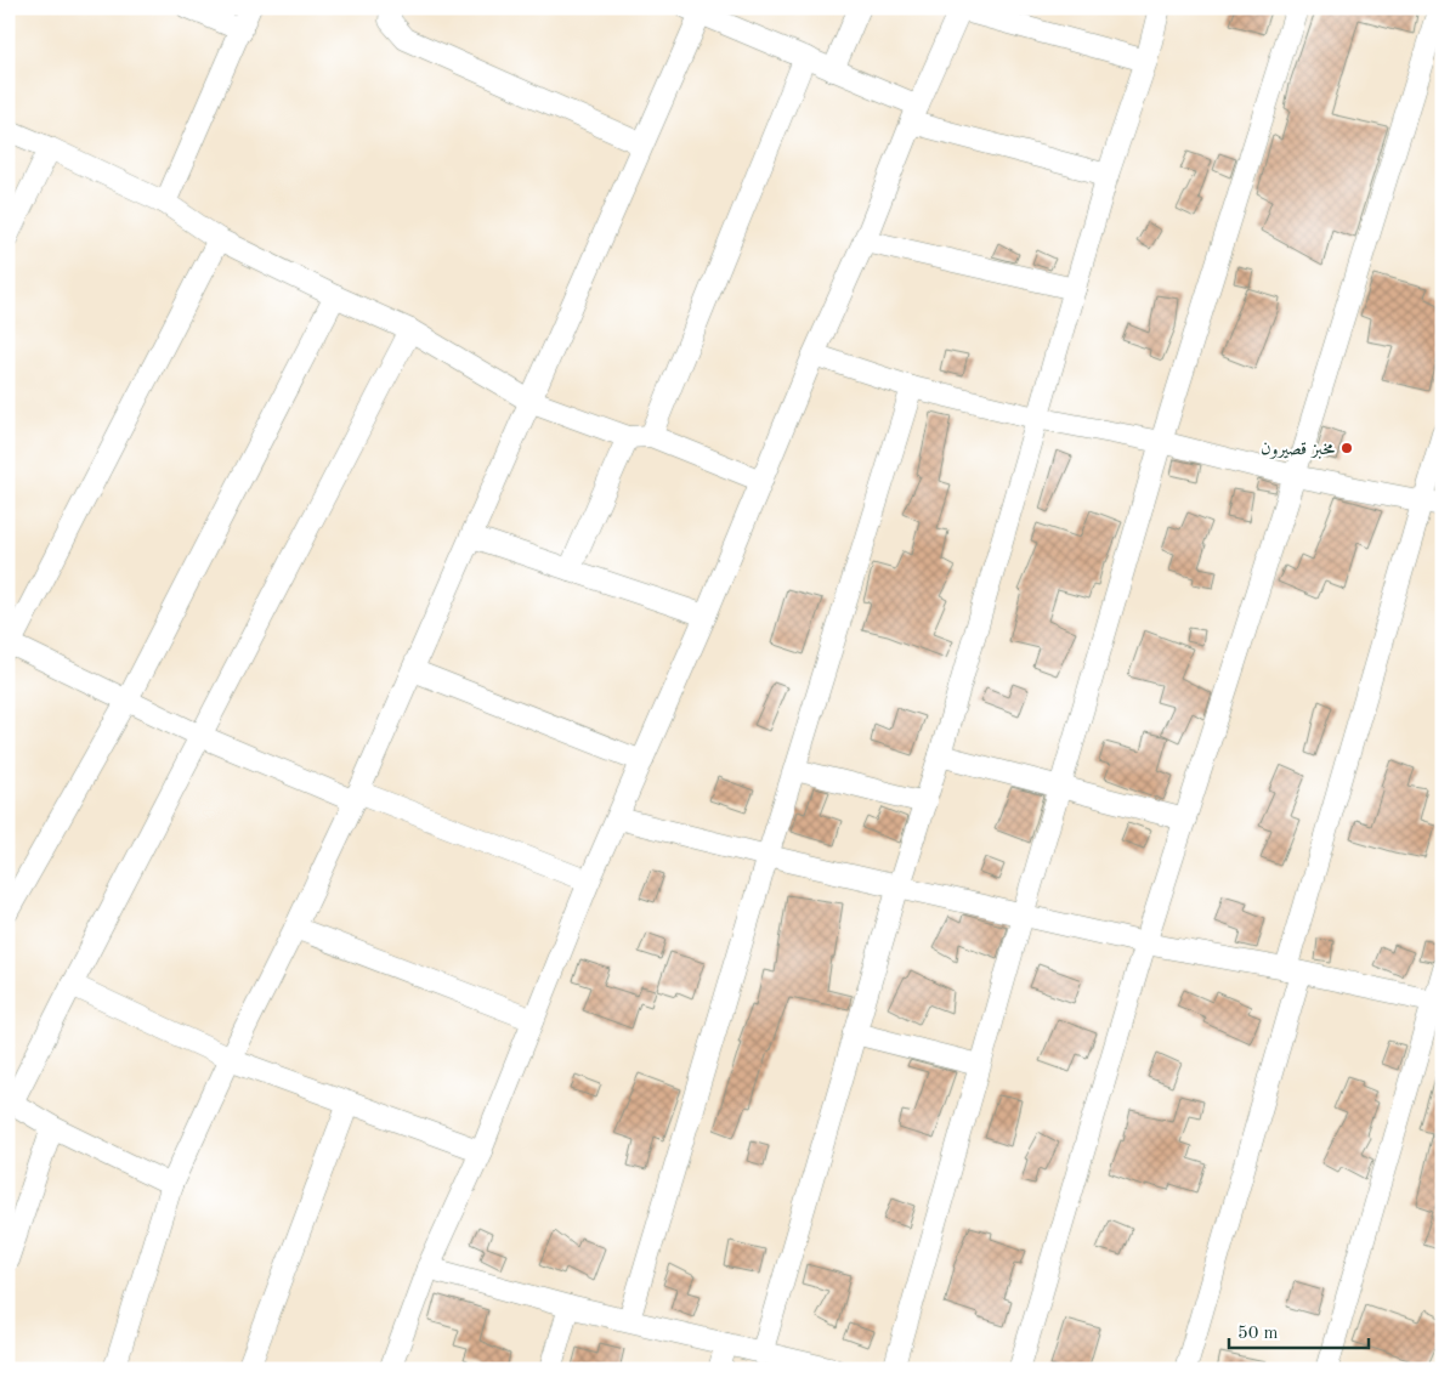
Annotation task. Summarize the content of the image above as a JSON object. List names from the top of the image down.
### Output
{
  "places": ["مخبز قصيرون"],
  "scale_bar": "50 m"
}
